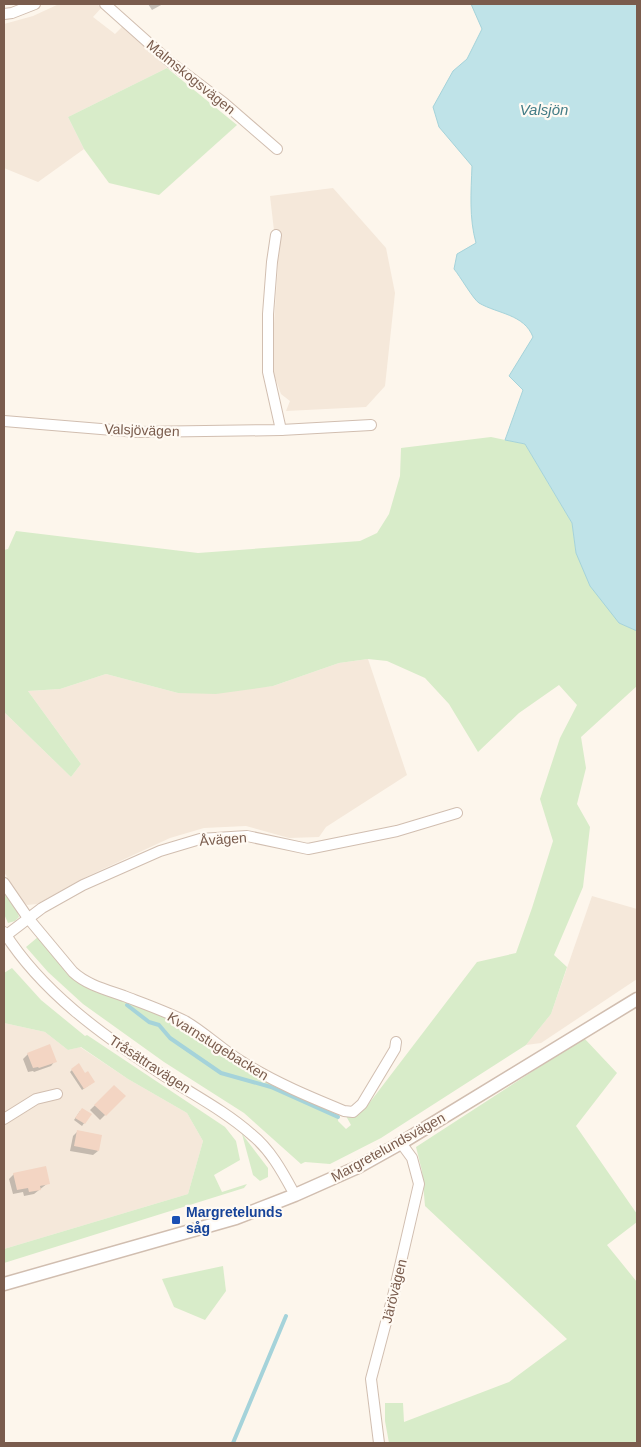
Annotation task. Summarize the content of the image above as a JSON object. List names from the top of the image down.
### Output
{
  "streets": {
    "street": [
      "Malmskogsvägen",
      "Valsjövägen",
      "Åvägen",
      "Kvarnstugebacken",
      "Tråsättravägen",
      "Margretelundsvägen",
      "Järövägen"
    ]
  },
  "crossings": [
    ["Åvägen", "Kvarnstugebacken"],
    ["Åvägen", "Tråsättravägen"],
    ["Tråsättravägen", "Margretelundsvägen"],
    ["Margretelundsvägen", "Järövägen"]
  ],
  "water": ["Valsjön"],
  "places": {
    "transit": ["Margretelunds såg"]
  }
}
